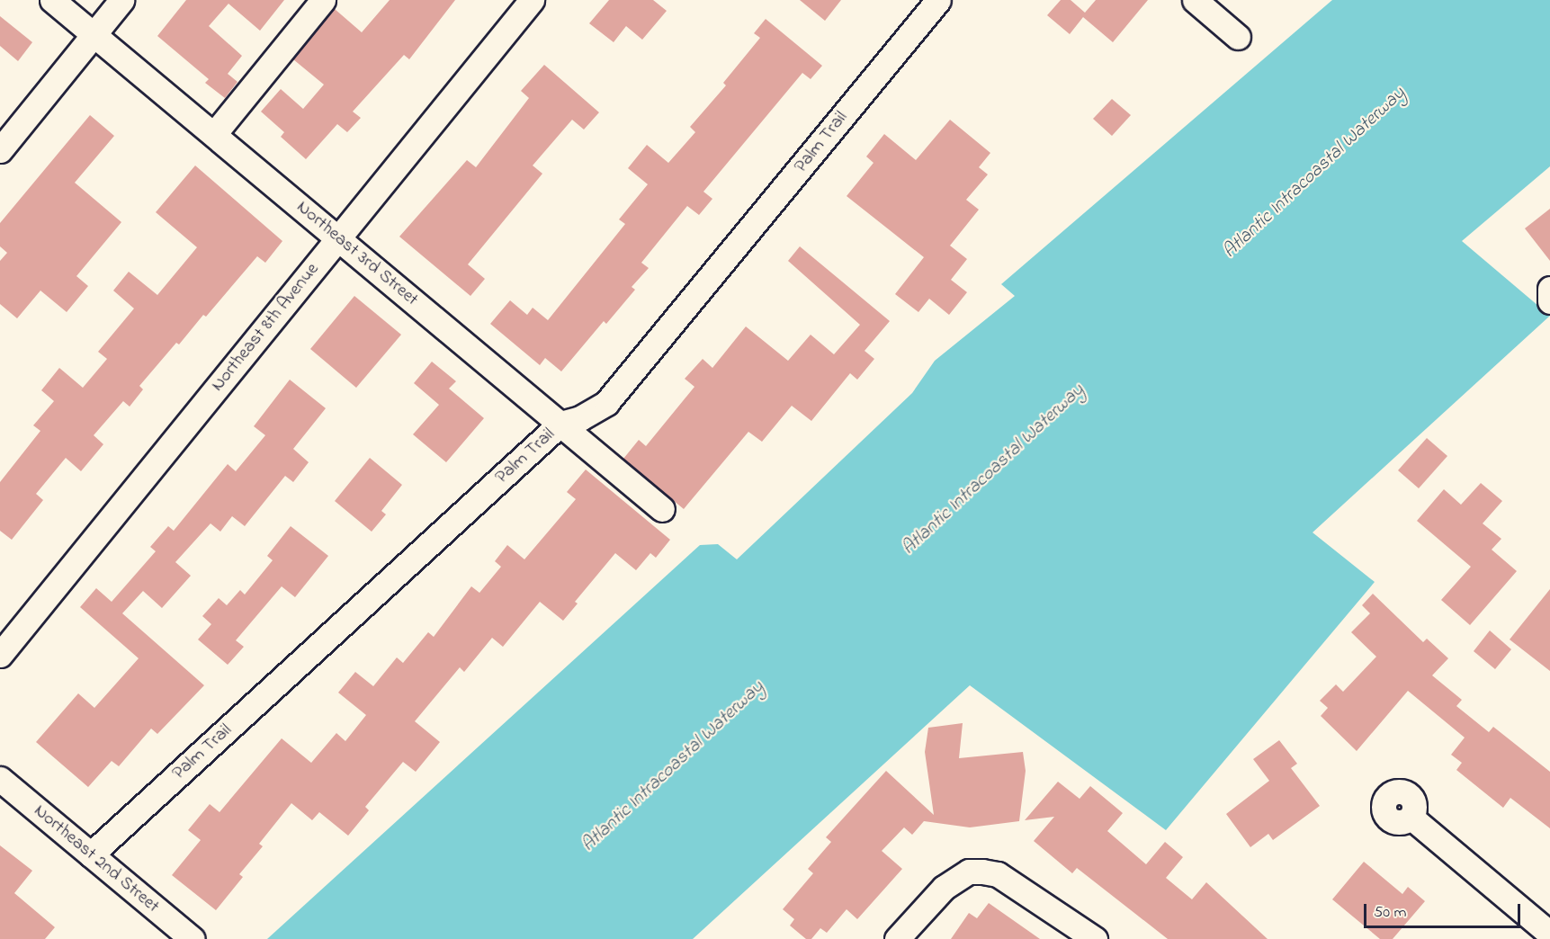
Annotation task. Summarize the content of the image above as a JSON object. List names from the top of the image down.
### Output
{
  "streets": {
    "street": [
      "Palm Trail",
      "Northeast 3rd Street",
      "Northeast 8th Avenue",
      "Northeast 2nd Street"
    ]
  },
  "crossings": [
    ["Palm Trail", "Northeast 3rd Street"],
    ["Palm Trail", "Northeast 2nd Street"],
    ["Northeast 3rd Street", "Northeast 8th Avenue"]
  ],
  "water": ["Atlantic Intracoastal Waterway"],
  "scale_bar": "50 m"
}
